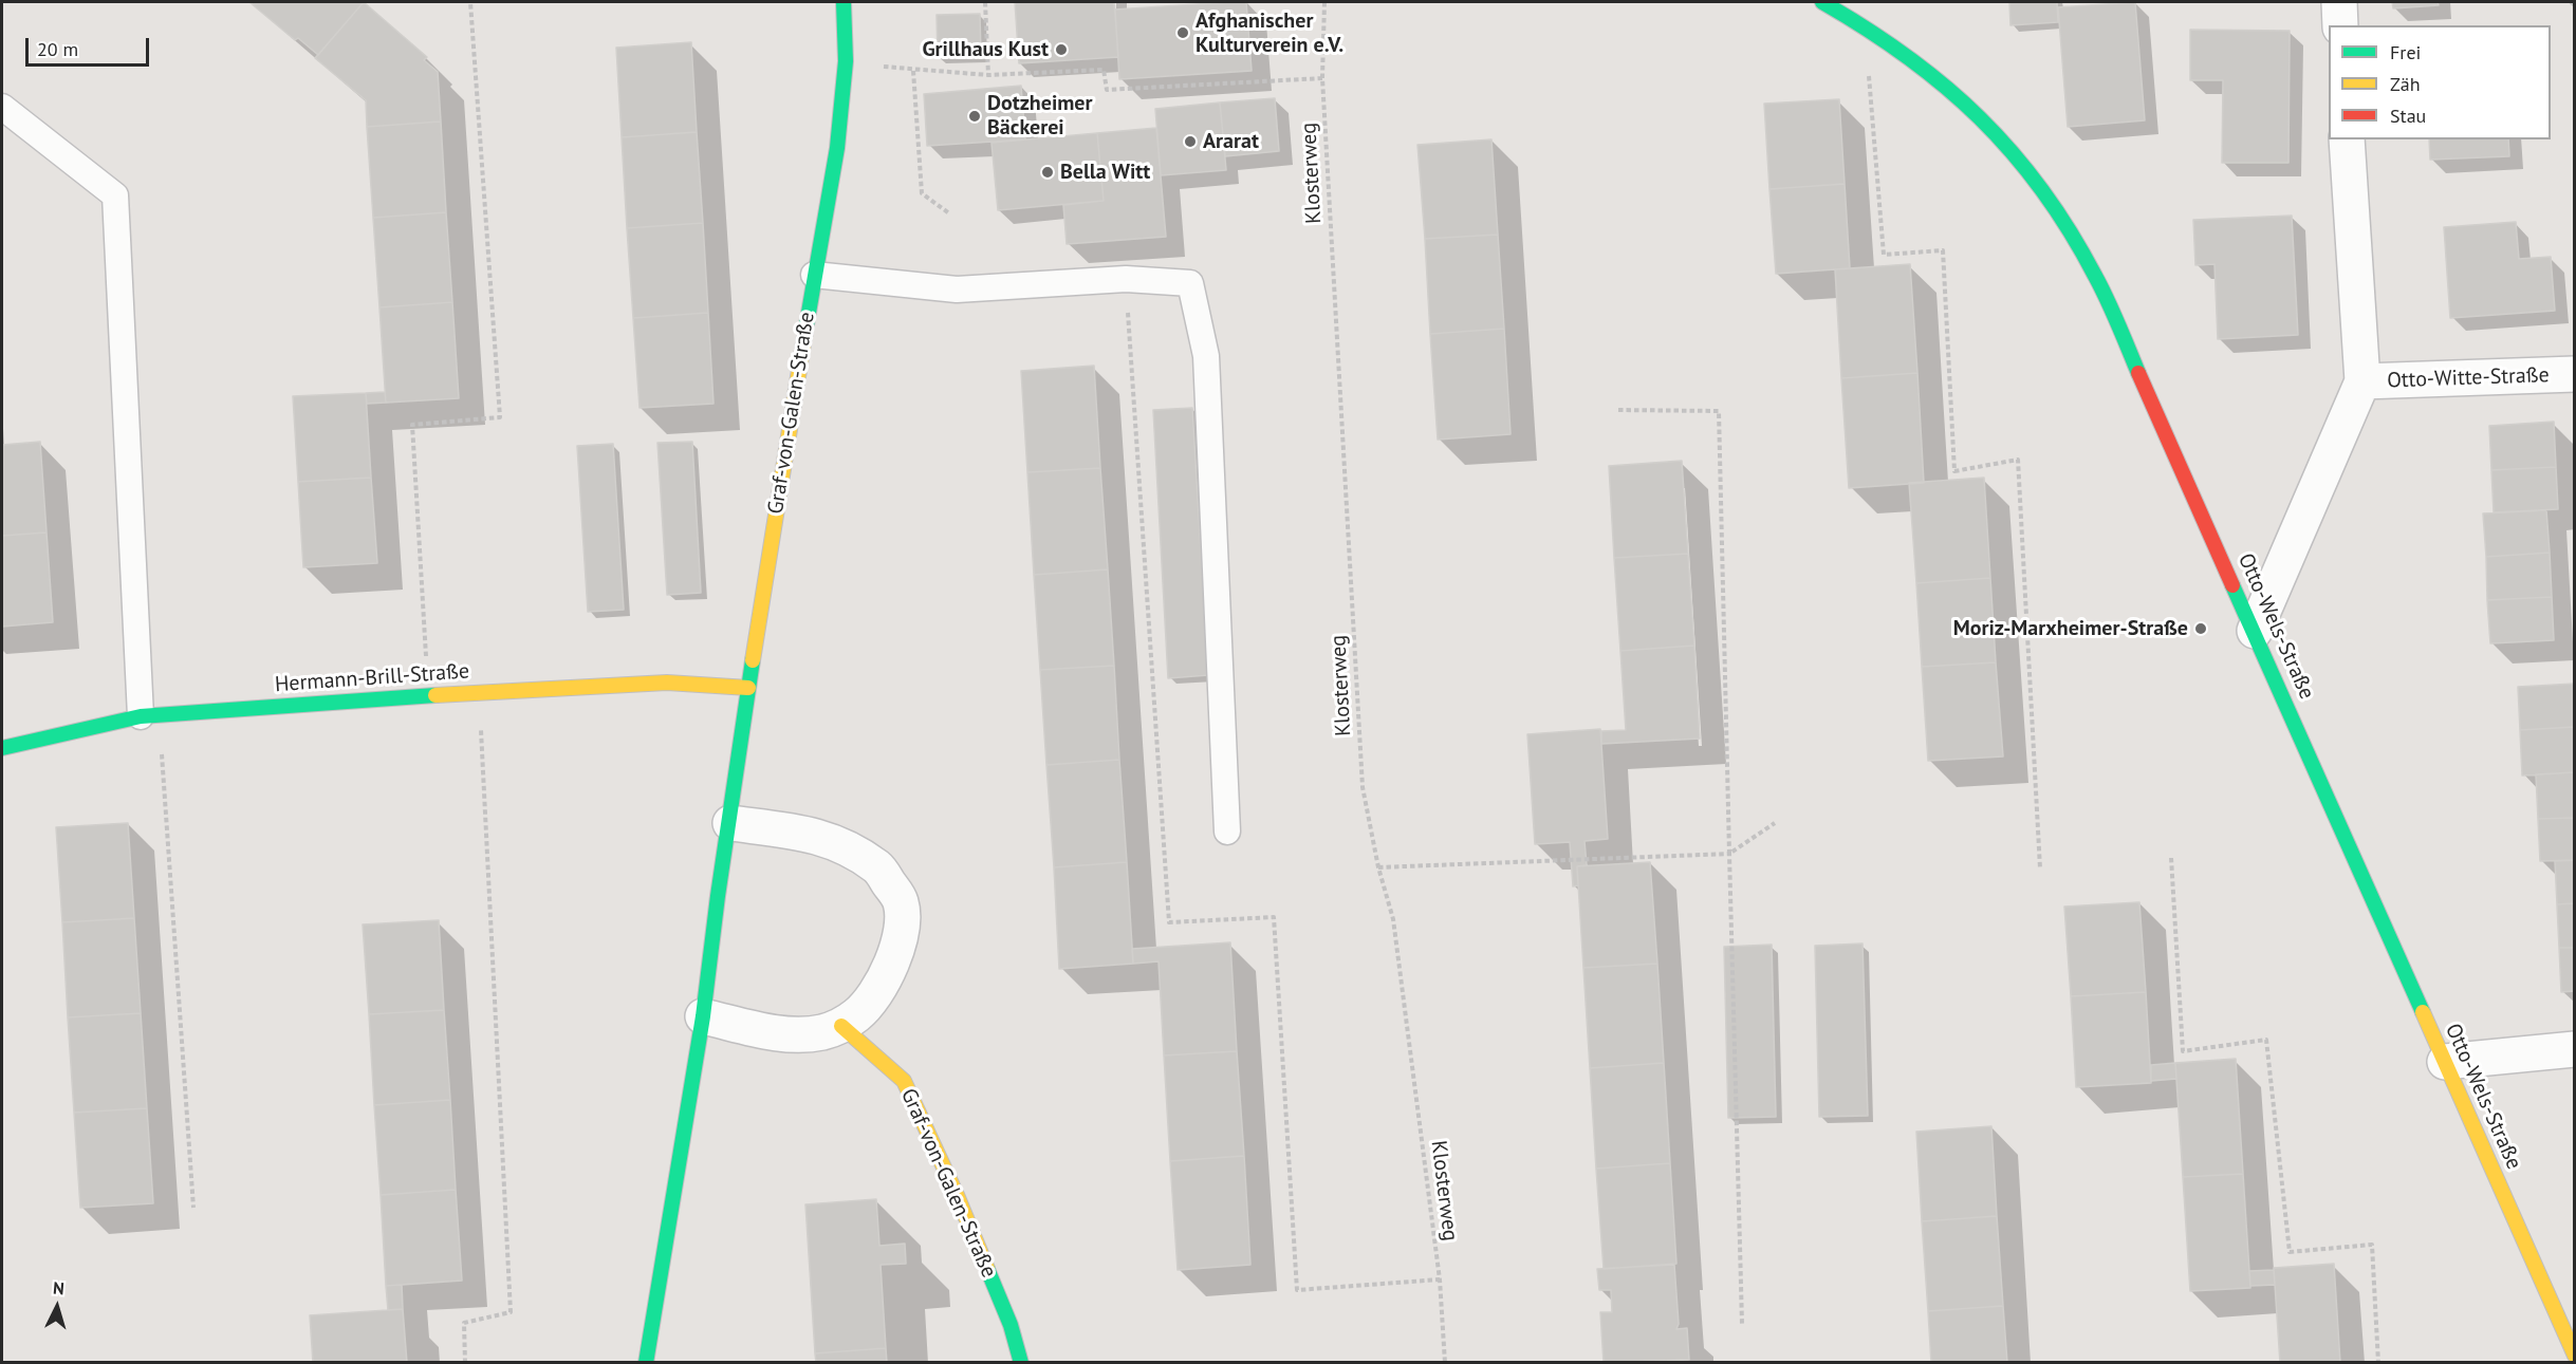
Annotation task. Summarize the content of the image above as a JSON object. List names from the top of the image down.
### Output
{
  "streets": {
    "street": [
      "Otto-Witte-Straße",
      "Graf-von-Galen-Straße",
      "Otto-Wels-Straße",
      "Hermann-Brill-Straße"
    ],
    "path": ["Klosterweg"]
  },
  "crossings": [
    ["Graf-von-Galen-Straße", "Hermann-Brill-Straße"]
  ],
  "places": [
    "Afghanischer Kulturverein e.V.",
    "Grillhaus Kust",
    "Dotzheimer Bäckerei",
    "Ararat",
    "Bella Witt",
    "Moriz-Marxheimer-Straße"
  ],
  "legend": ["Frei", "Zäh", "Stau"],
  "scale_bar": "20 m",
  "north": "top"
}
